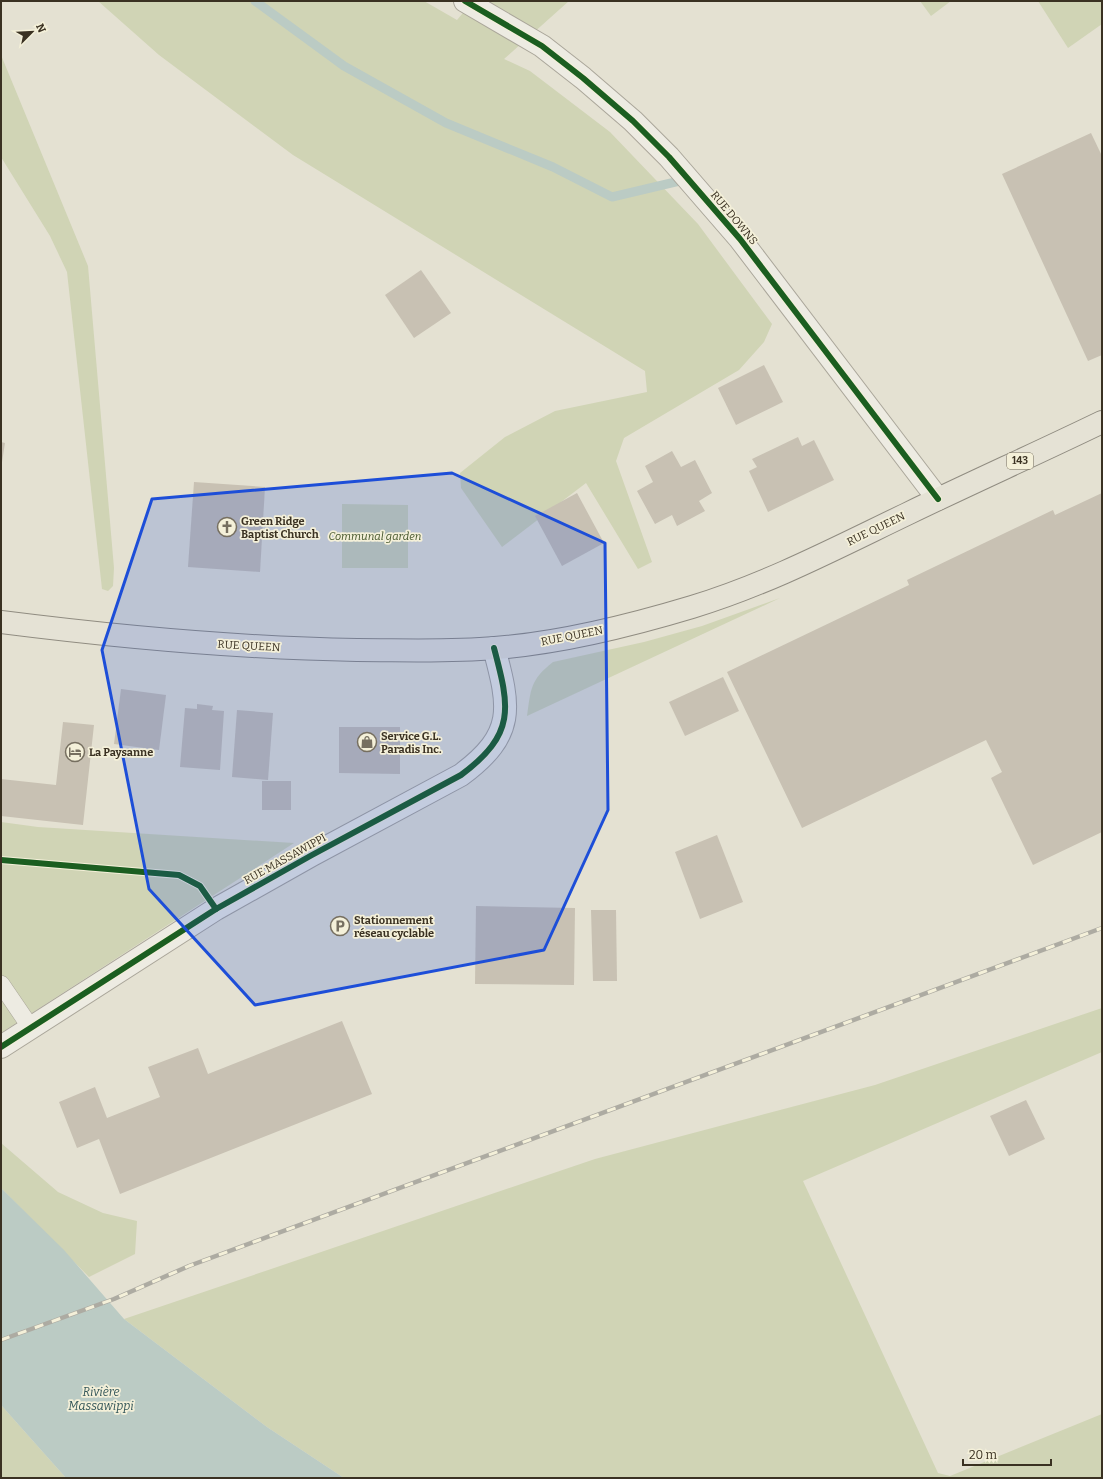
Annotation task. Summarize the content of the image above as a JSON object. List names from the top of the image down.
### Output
{
  "streets": {
    "main road": ["143", "RUE QUEEN"],
    "street": ["RUE DOWNS", "RUE MASSAWIPPI"]
  },
  "crossings": [
    ["RUE DOWNS", "RUE QUEEN"],
    ["RUE QUEEN", "RUE MASSAWIPPI"]
  ],
  "water": ["Rivière Massawippi"],
  "parks": ["Communal garden"],
  "places": {
    "church": ["Green Ridge Baptist Church"],
    "shop": ["Service G.L. Paradis Inc."],
    "hotel": ["La Paysanne"],
    "parking": ["Stationnement réseau cyclable"]
  },
  "scale_bar": "20 m",
  "north": "top right"
}
